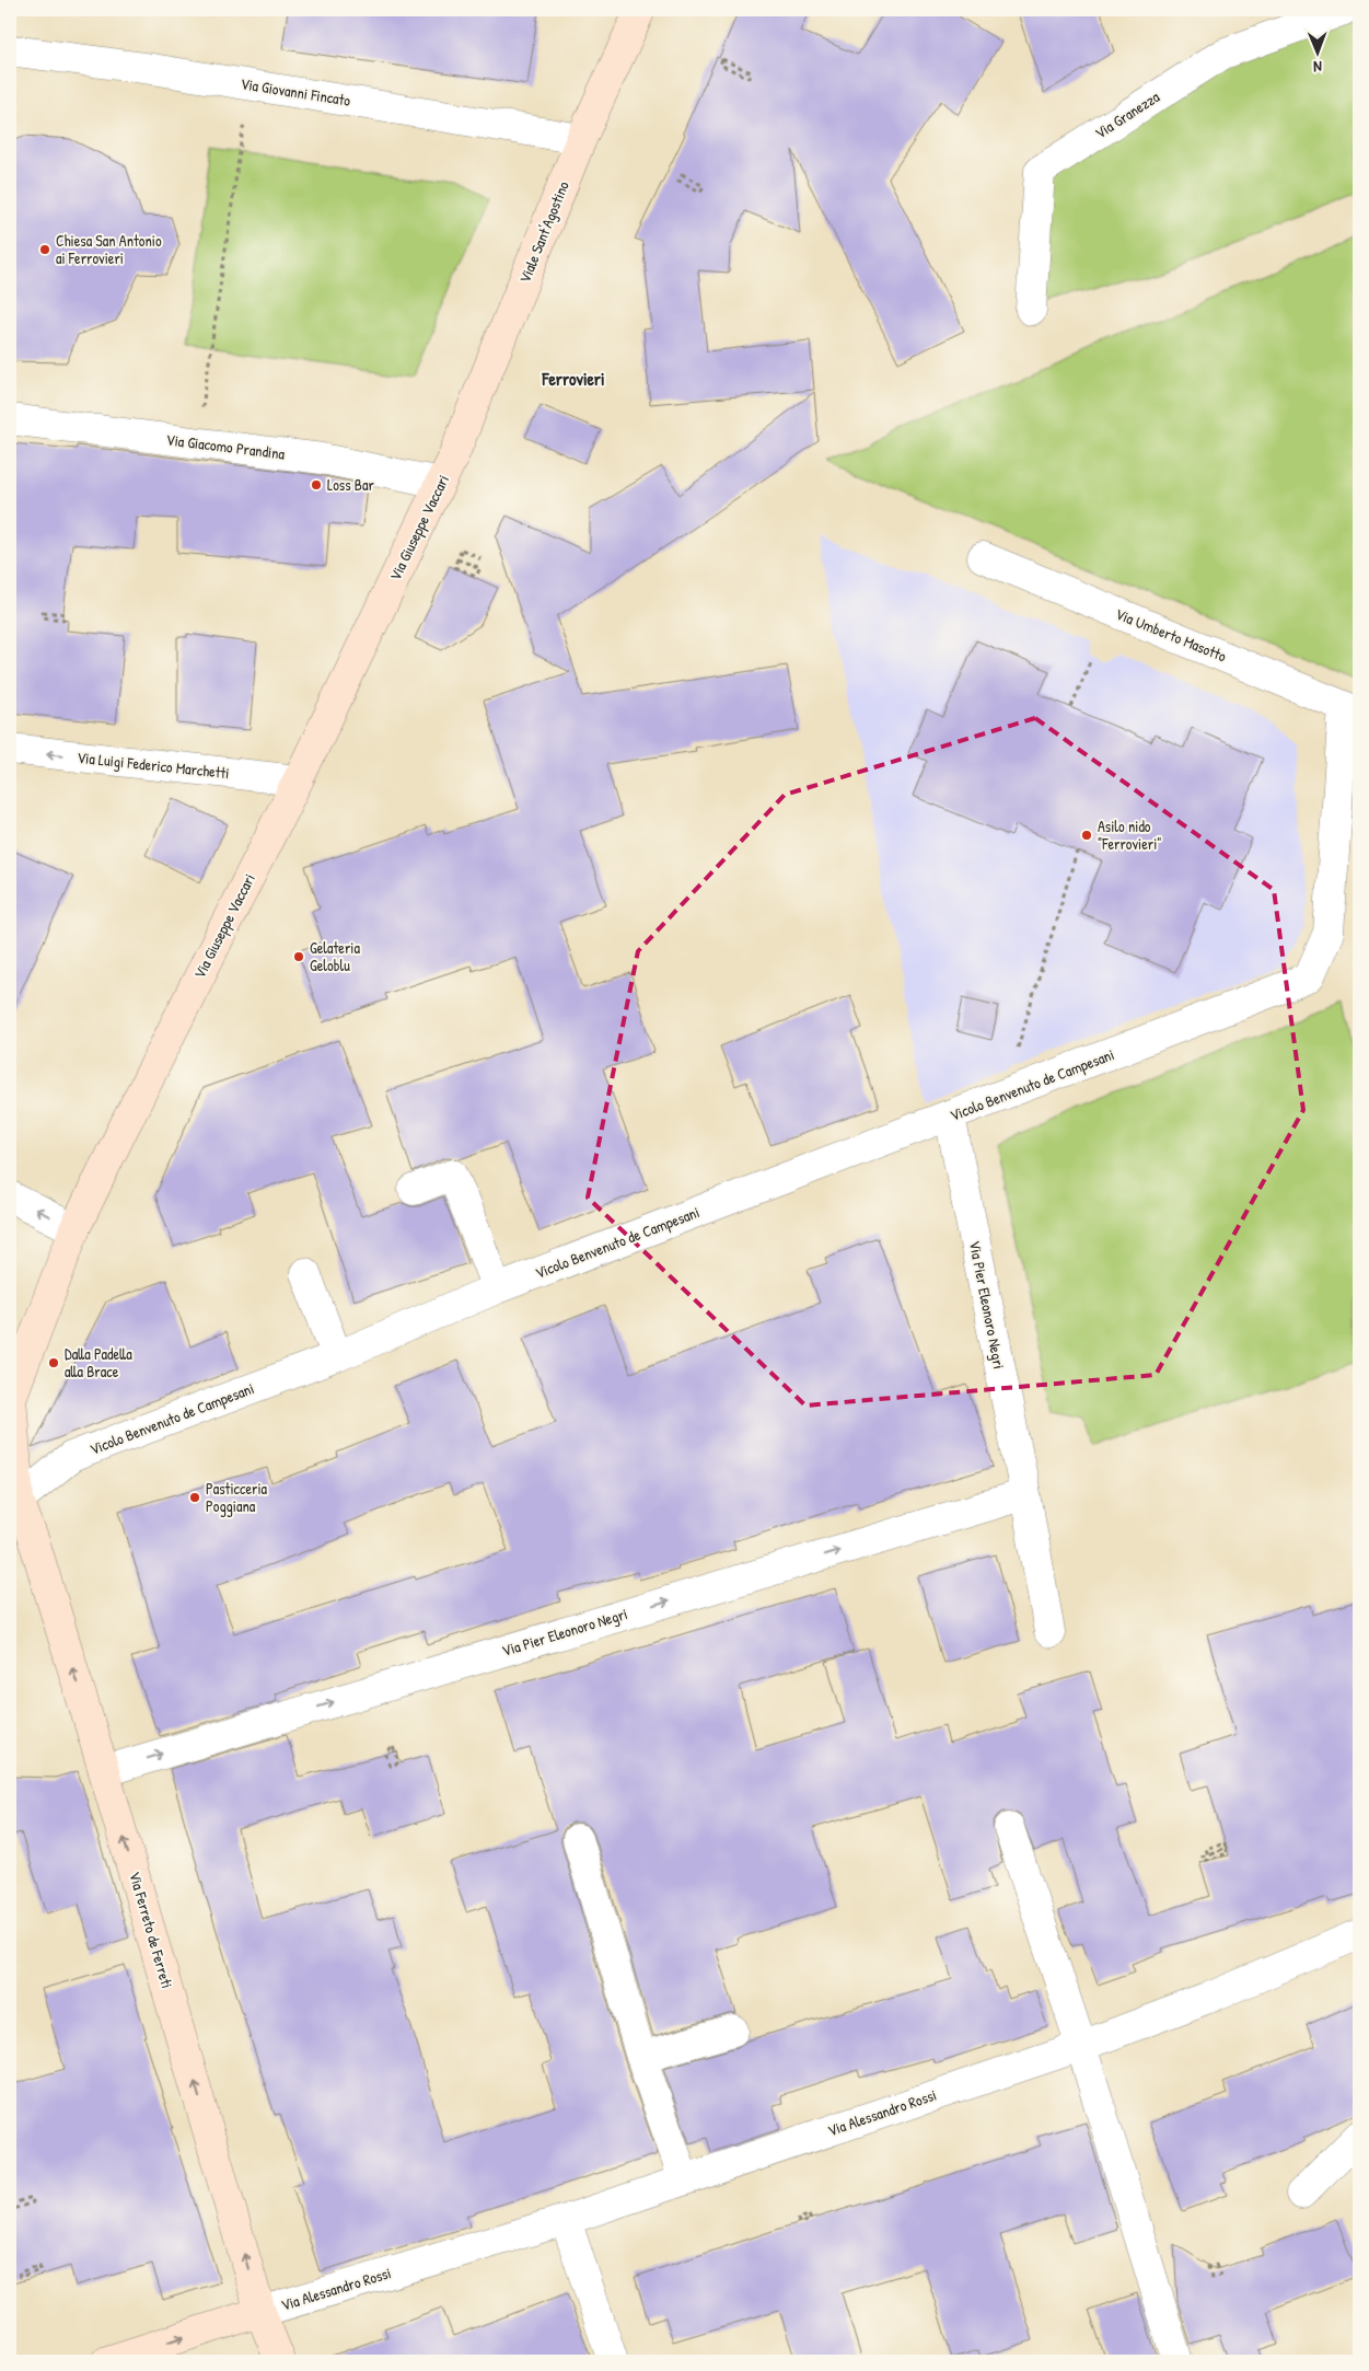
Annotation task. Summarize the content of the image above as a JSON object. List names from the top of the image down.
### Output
{
  "streets": {
    "main road": [
      "Viale Sant'Agostino",
      "Via Giuseppe Vaccari",
      "Via Ferreto de Ferreti",
      "Via Alessandro Rossi"
    ],
    "street": [
      "Via Giovanni Fincato",
      "Via Granezza",
      "Via Giacomo Prandina",
      "Via Umberto Masotto",
      "Via Luigi Federico Marchetti",
      "Vicolo Benvenuto de Campesani",
      "Via Pier Eleonoro Negri"
    ]
  },
  "crossings": [
    ["Via Giovanni Fincato", "Viale Sant'Agostino"],
    ["Viale Sant'Agostino", "Via Giuseppe Vaccari"],
    ["Via Giacomo Prandina", "Via Giuseppe Vaccari"],
    ["Via Giuseppe Vaccari", "Via Luigi Federico Marchetti"],
    ["Via Giuseppe Vaccari", "Via Ferreto de Ferreti"],
    ["Via Umberto Masotto", "Vicolo Benvenuto de Campesani"],
    ["Vicolo Benvenuto de Campesani", "Via Pier Eleonoro Negri"],
    ["Vicolo Benvenuto de Campesani", "Via Ferreto de Ferreti"],
    ["Via Pier Eleonoro Negri", "Via Ferreto de Ferreti"],
    ["Via Ferreto de Ferreti", "Via Alessandro Rossi"]
  ],
  "one_way": ["Via Luigi Federico Marchetti", "Via Pier Eleonoro Negri", "Via Ferreto de Ferreti"],
  "districts": ["Ferrovieri"],
  "places": [
    "Chiesa San Antonio ai Ferrovieri",
    "Loss Bar",
    "Asilo nido \"Ferrovieri\"",
    "Gelateria Geloblu",
    "Dalla Padella alla Brace",
    "Pasticceria Poggiana"
  ],
  "north": "bottom"
}
